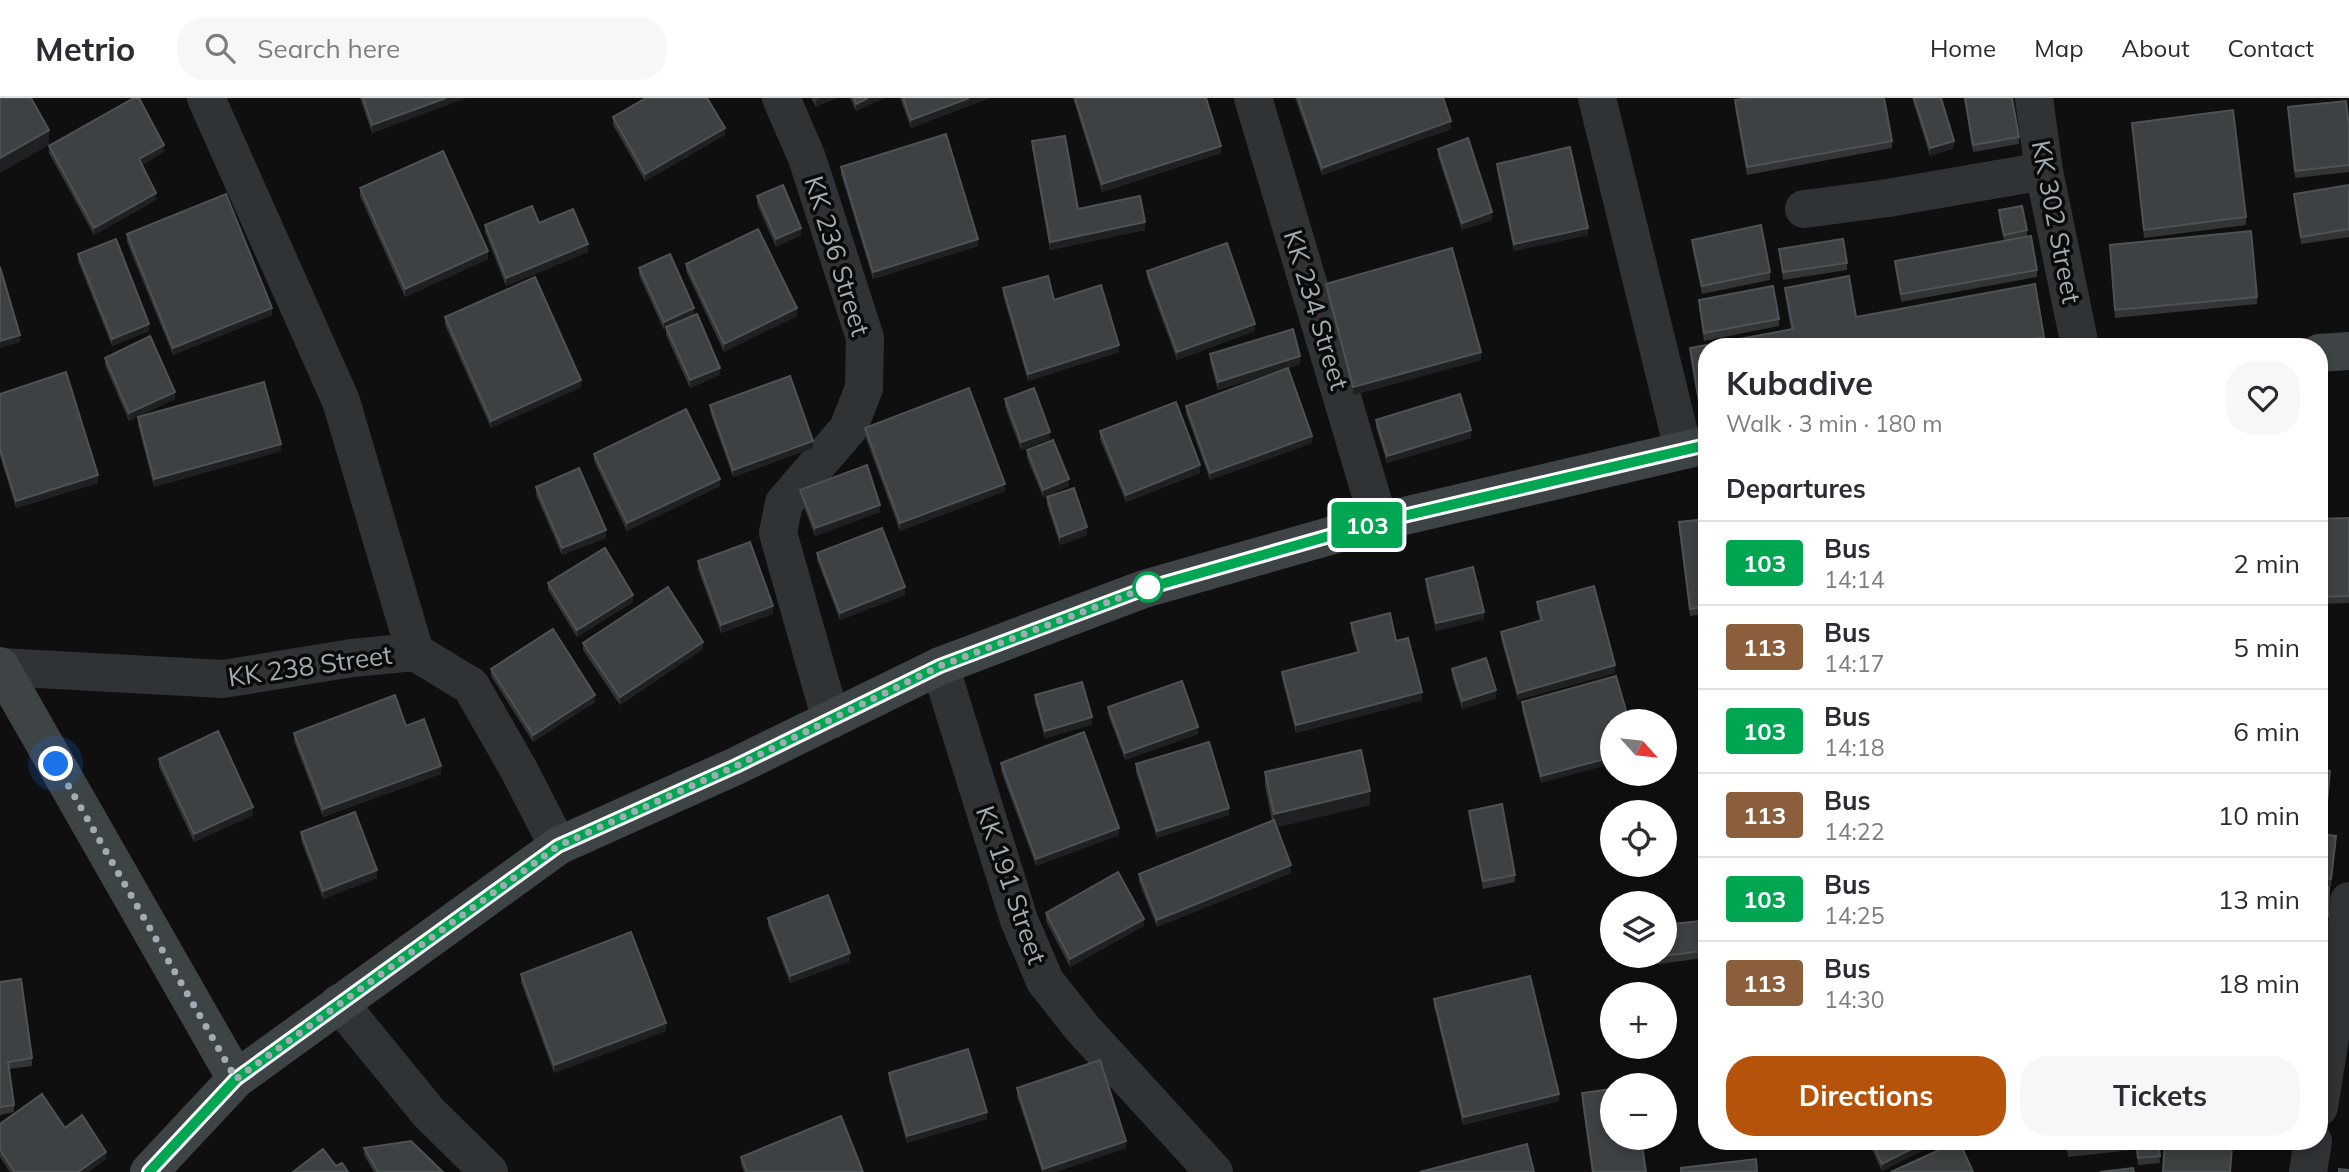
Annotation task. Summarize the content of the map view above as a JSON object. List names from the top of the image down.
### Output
{
  "streets": {
    "street": [
      "KK 302 Street",
      "KK 236 Street",
      "KK 234 Street",
      "KK 238 Street",
      "KK 191 Street"
    ]
  },
  "lines": ["bus line 103"],
  "north": "bottom right",
  "page": {
    "header": "Metrio",
    "search": "Search here",
    "nav": [
      "Home",
      "Map",
      "About",
      "Contact"
    ],
    "on_map": "103",
    "heading": [
      ["Kubadive", "Walk · 3 min · 180 m"],
      "Departures"
    ],
    "list": [
      {
        "mark": "103",
        "name": "Bus",
        "note": "14:14",
        "value": "2 min"
      },
      {
        "mark": "113",
        "name": "Bus",
        "note": "14:17",
        "value": "5 min"
      },
      {
        "mark": "103",
        "name": "Bus",
        "note": "14:18",
        "value": "6 min"
      },
      {
        "mark": "113",
        "name": "Bus",
        "note": "14:22",
        "value": "10 min"
      },
      {
        "mark": "103",
        "name": "Bus",
        "note": "14:25",
        "value": "13 min"
      },
      {
        "mark": "113",
        "name": "Bus",
        "note": "14:30",
        "value": "18 min"
      }
    ],
    "map_buttons": ["+", "−"],
    "buttons": ["Directions", "Tickets"]
  }
}
